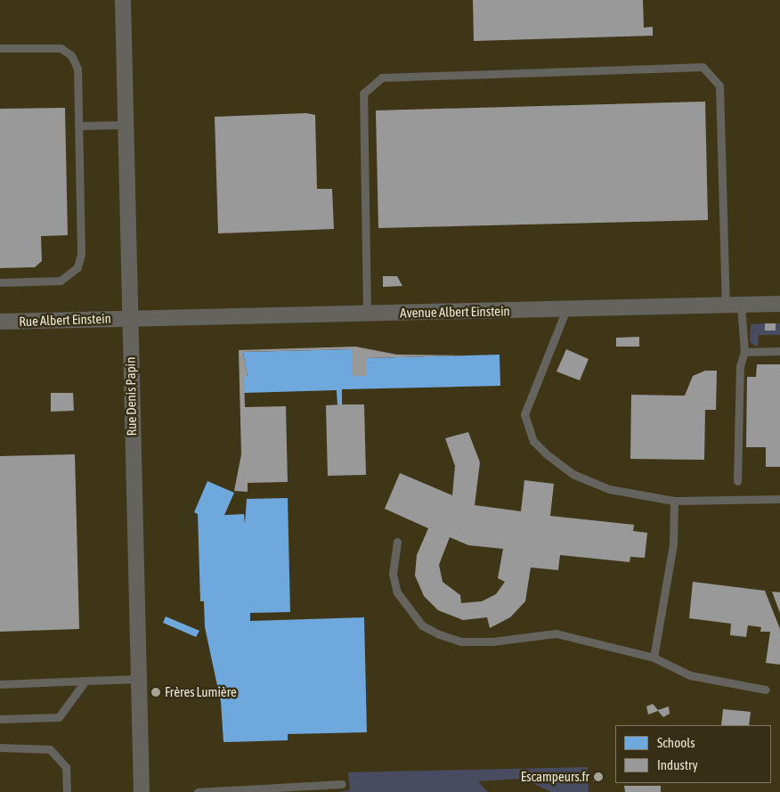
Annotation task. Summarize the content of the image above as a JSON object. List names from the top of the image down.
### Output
{
  "streets": {
    "street": ["Avenue Albert Einstein", "Rue Albert Einstein", "Rue Denis Papin"]
  },
  "crossings": [
    ["Avenue Albert Einstein", "Rue Albert Einstein"],
    ["Avenue Albert Einstein", "Rue Denis Papin"],
    ["Rue Albert Einstein", "Rue Denis Papin"]
  ],
  "places": ["Frères Lumière", "Escampeurs.fr"],
  "legend": ["Schools", "Industry"]
}
